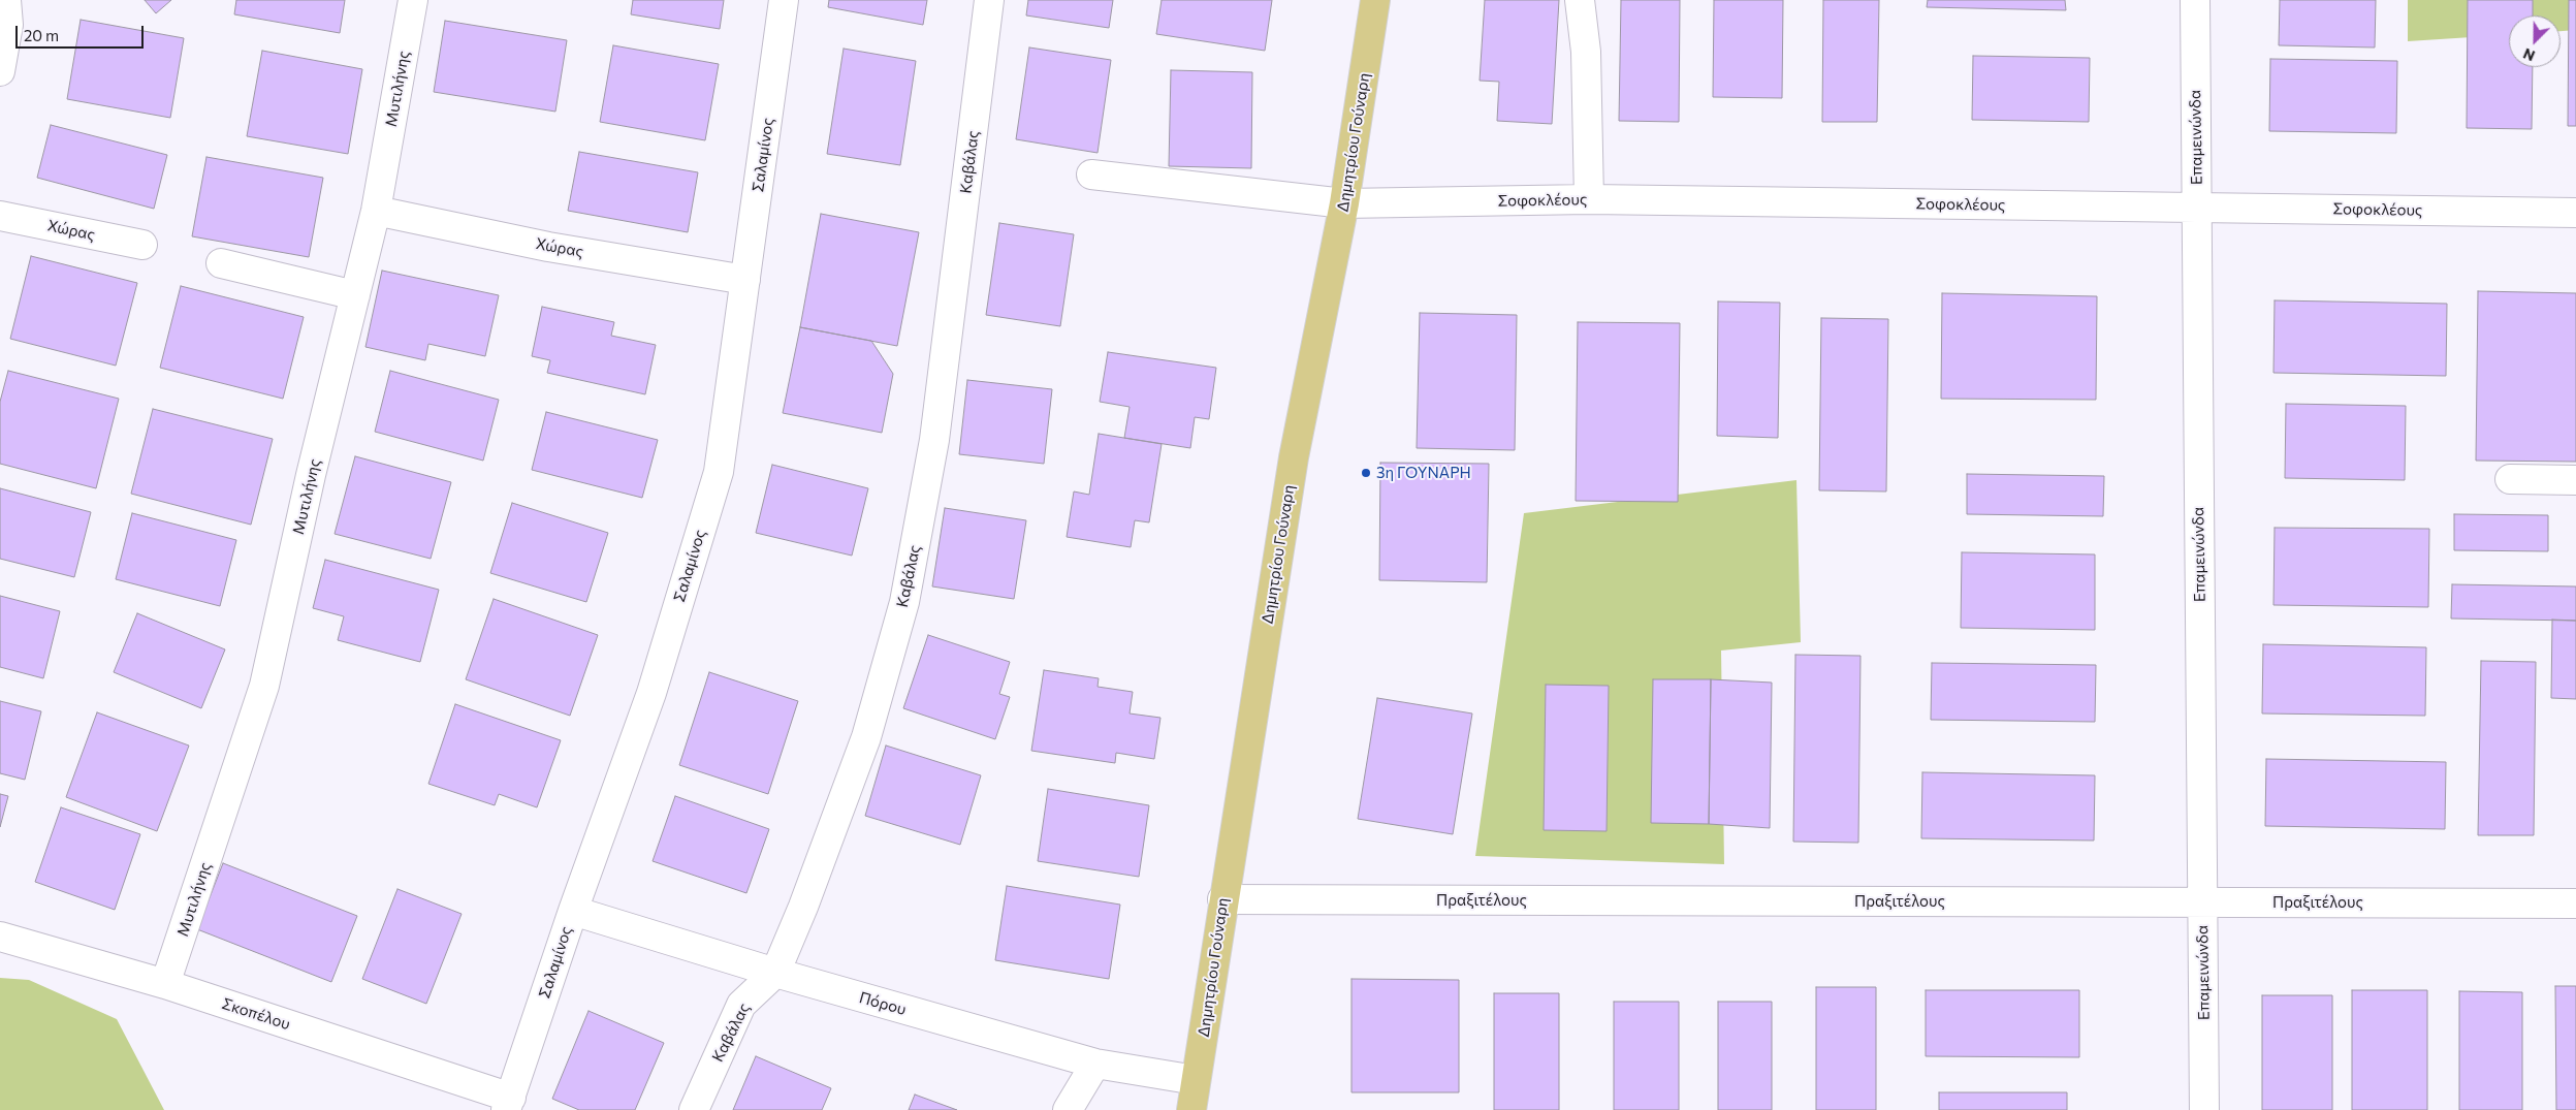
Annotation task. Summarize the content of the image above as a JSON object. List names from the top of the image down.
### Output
{
  "streets": {
    "main road": ["Δημητρίου Γούναρη"],
    "street": [
      "Μυτιλήνης",
      "Επαμεινώνδα",
      "Σαλαμίνος",
      "Καβάλας",
      "Σοφοκλέους",
      "Χώρας",
      "Πραξιτέλους",
      "Πόρου",
      "Σκοπέλου"
    ]
  },
  "crossings": [
    ["Μυτιλήνης", "Χώρας"],
    ["Μυτιλήνης", "Σκοπέλου"],
    ["Επαμεινώνδα", "Σοφοκλέους"],
    ["Επαμεινώνδα", "Πραξιτέλους"],
    ["Δημητρίου Γούναρη", "Σοφοκλέους"],
    ["Δημητρίου Γούναρη", "Πραξιτέλους"],
    ["Δημητρίου Γούναρη", "Πόρου"],
    ["Σαλαμίνος", "Χώρας"],
    ["Σαλαμίνος", "Πόρου"],
    ["Σαλαμίνος", "Σκοπέλου"],
    ["Καβάλας", "Πόρου"]
  ],
  "places": ["3η ΓΟΥΝΑΡΗ"],
  "scale_bar": "20 m",
  "north": "bottom left"
}
